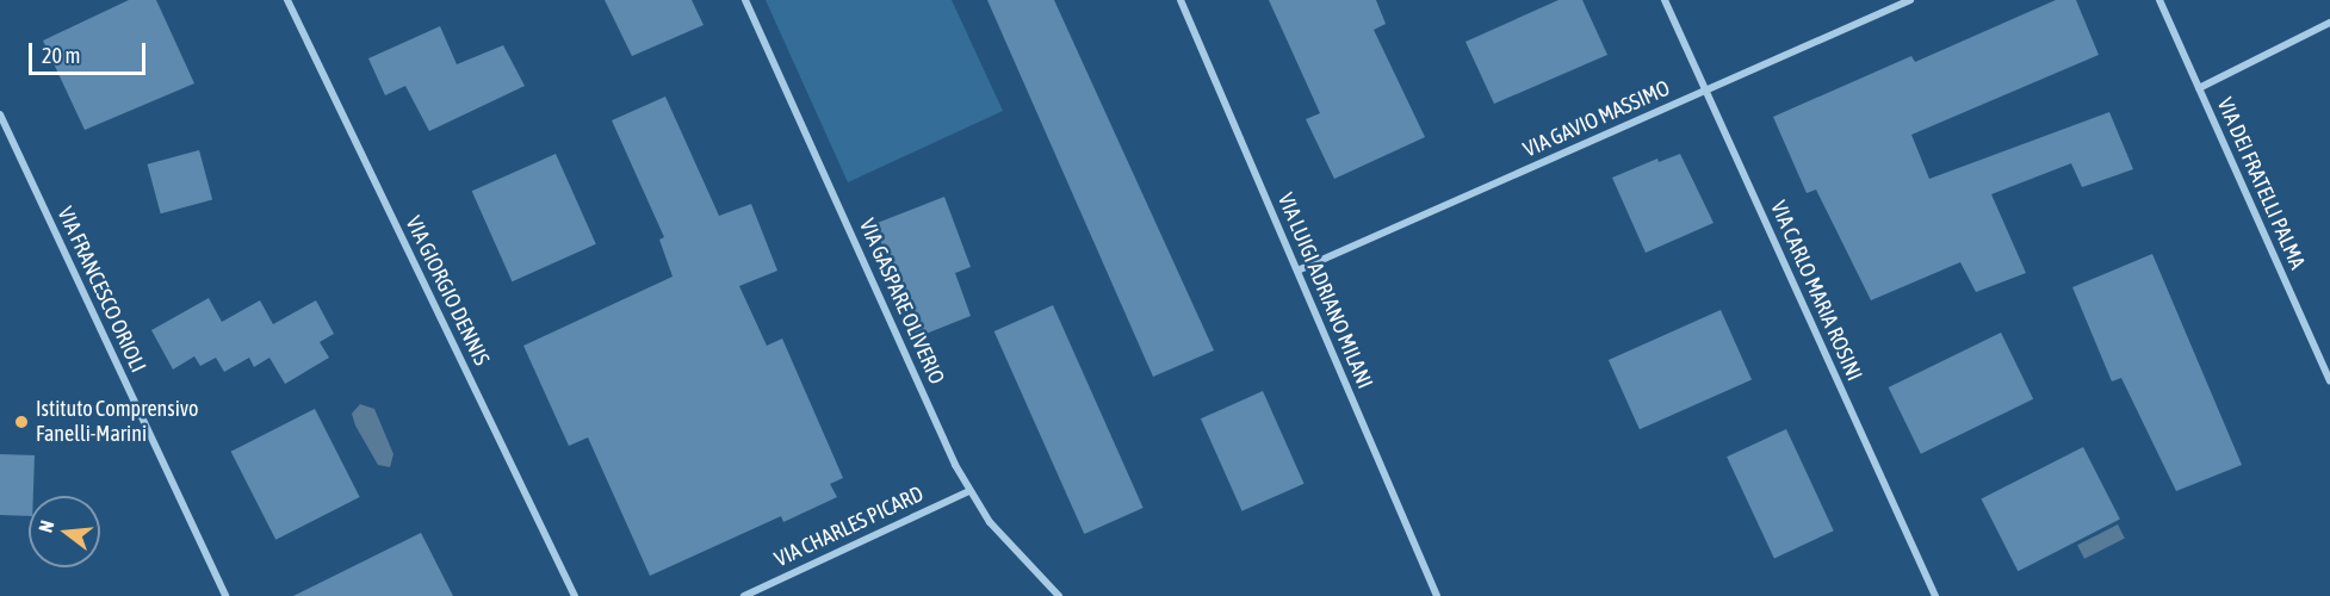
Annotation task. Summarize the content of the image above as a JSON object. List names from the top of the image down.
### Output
{
  "streets": {
    "street": [
      "VIA GAVIO MASSIMO",
      "VIA DEI FRATELLI PALMA",
      "VIA FRANCESCO ORIOLI",
      "VIA GIORGIO DENNIS",
      "VIA LUIGI ADRIANO MILANI",
      "VIA CARLO MARIA ROSINI",
      "VIA GASPARE OLIVERIO",
      "VIA CHARLES PICARD"
    ]
  },
  "crossings": [
    ["VIA GAVIO MASSIMO", "VIA LUIGI ADRIANO MILANI"],
    ["VIA GAVIO MASSIMO", "VIA CARLO MARIA ROSINI"],
    ["VIA GASPARE OLIVERIO", "VIA CHARLES PICARD"]
  ],
  "places": ["Istituto Comprensivo Fanelli-Marini"],
  "scale_bar": "20 m",
  "north": "left"
}
